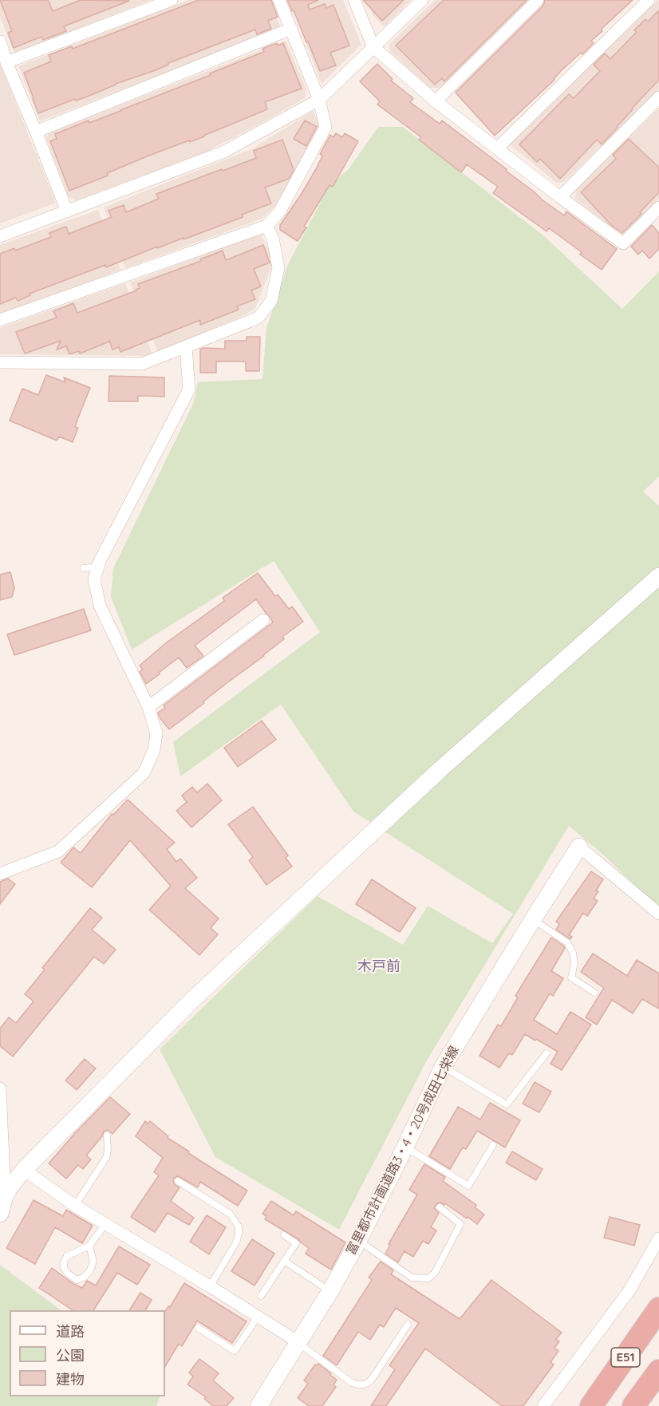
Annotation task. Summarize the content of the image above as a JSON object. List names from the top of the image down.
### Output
{
  "streets": {
    "highway": ["E51"],
    "street": ["富里都市計画道路3・4・20号成田七栄線"]
  },
  "districts": ["木戸前"],
  "legend": ["道路", "公園", "建物"]
}
